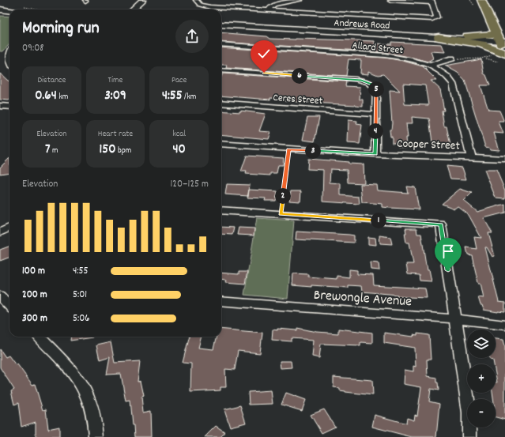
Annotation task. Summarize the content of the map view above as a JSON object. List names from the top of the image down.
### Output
{
  "streets": {
    "main road": ["Andrews Road"],
    "street": [
      "Allard Street",
      "Ceres Street",
      "Cooper Street",
      "Brewongle Avenue"
    ]
  },
  "crossings": [
    ["Allard Street", "Cooper Street"]
  ],
  "page": {
    "heading": ["Morning run", "09:08"],
    "stats": [
      ["Distance", "0.64 km"],
      ["Time", "3:09"],
      ["Pace", "4:55 /km"],
      ["Elevation", "7 m"],
      ["Heart rate", "150 bpm"],
      ["kcal", "40"]
    ],
    "pins": [
      "6",
      "5",
      "4",
      "3",
      "2",
      "1"
    ],
    "chart": ["Elevation", "120–125 m"],
    "list": [
      {
        "name": "100 m",
        "note": "4:55"
      },
      {
        "name": "200 m",
        "note": "5:01"
      },
      {
        "name": "300 m",
        "note": "5:06"
      }
    ],
    "map_buttons": ["+", "−"]
  }
}
